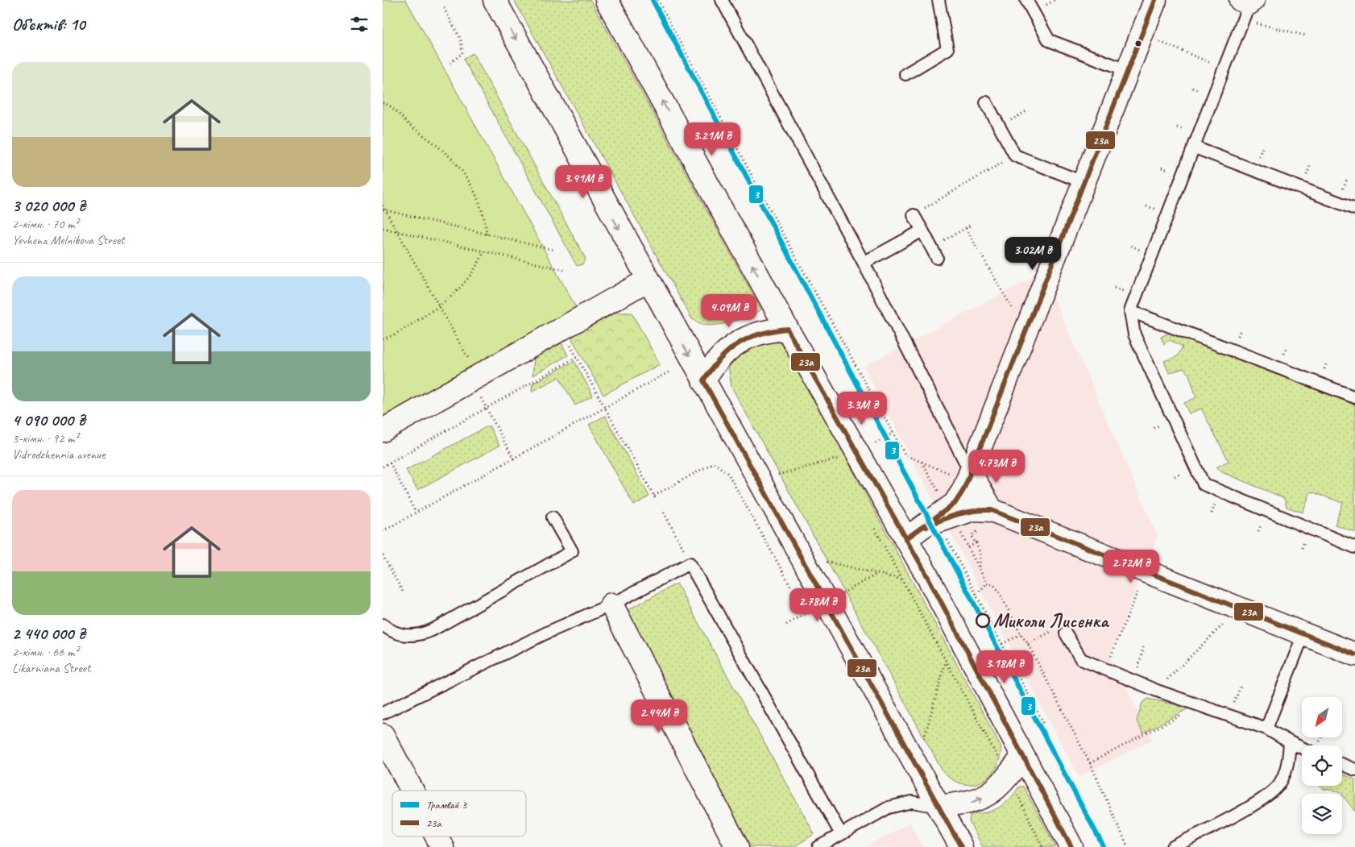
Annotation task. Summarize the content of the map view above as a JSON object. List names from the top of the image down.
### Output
{
  "places": ["Миколи Лисенка"],
  "lines": ["tram line 3", "transit line 23а"],
  "legend": ["Трамвай 3", "23а"],
  "north": "bottom left",
  "page": {
    "heading": "Об’єктів: 10",
    "list": [
      {
        "name": "3 020 000 ₴",
        "note": "2-кімн. · 70 m² · Yevhena Melnikova Street"
      },
      {
        "name": "4 090 000 ₴",
        "note": "3-кімн. · 92 m² · Vidrodzhennia avenue"
      },
      {
        "name": "2 440 000 ₴",
        "note": "2-кімн. · 66 m² · Likarniana Street"
      }
    ],
    "price": [
      "3.21M ₴",
      "3.41M ₴",
      "3.02M ₴",
      "4.09M ₴",
      "3.3M ₴",
      "4.73M ₴",
      "2.72M ₴",
      "2.78M ₴",
      "3.18M ₴",
      "2.44M ₴"
    ]
  }
}
